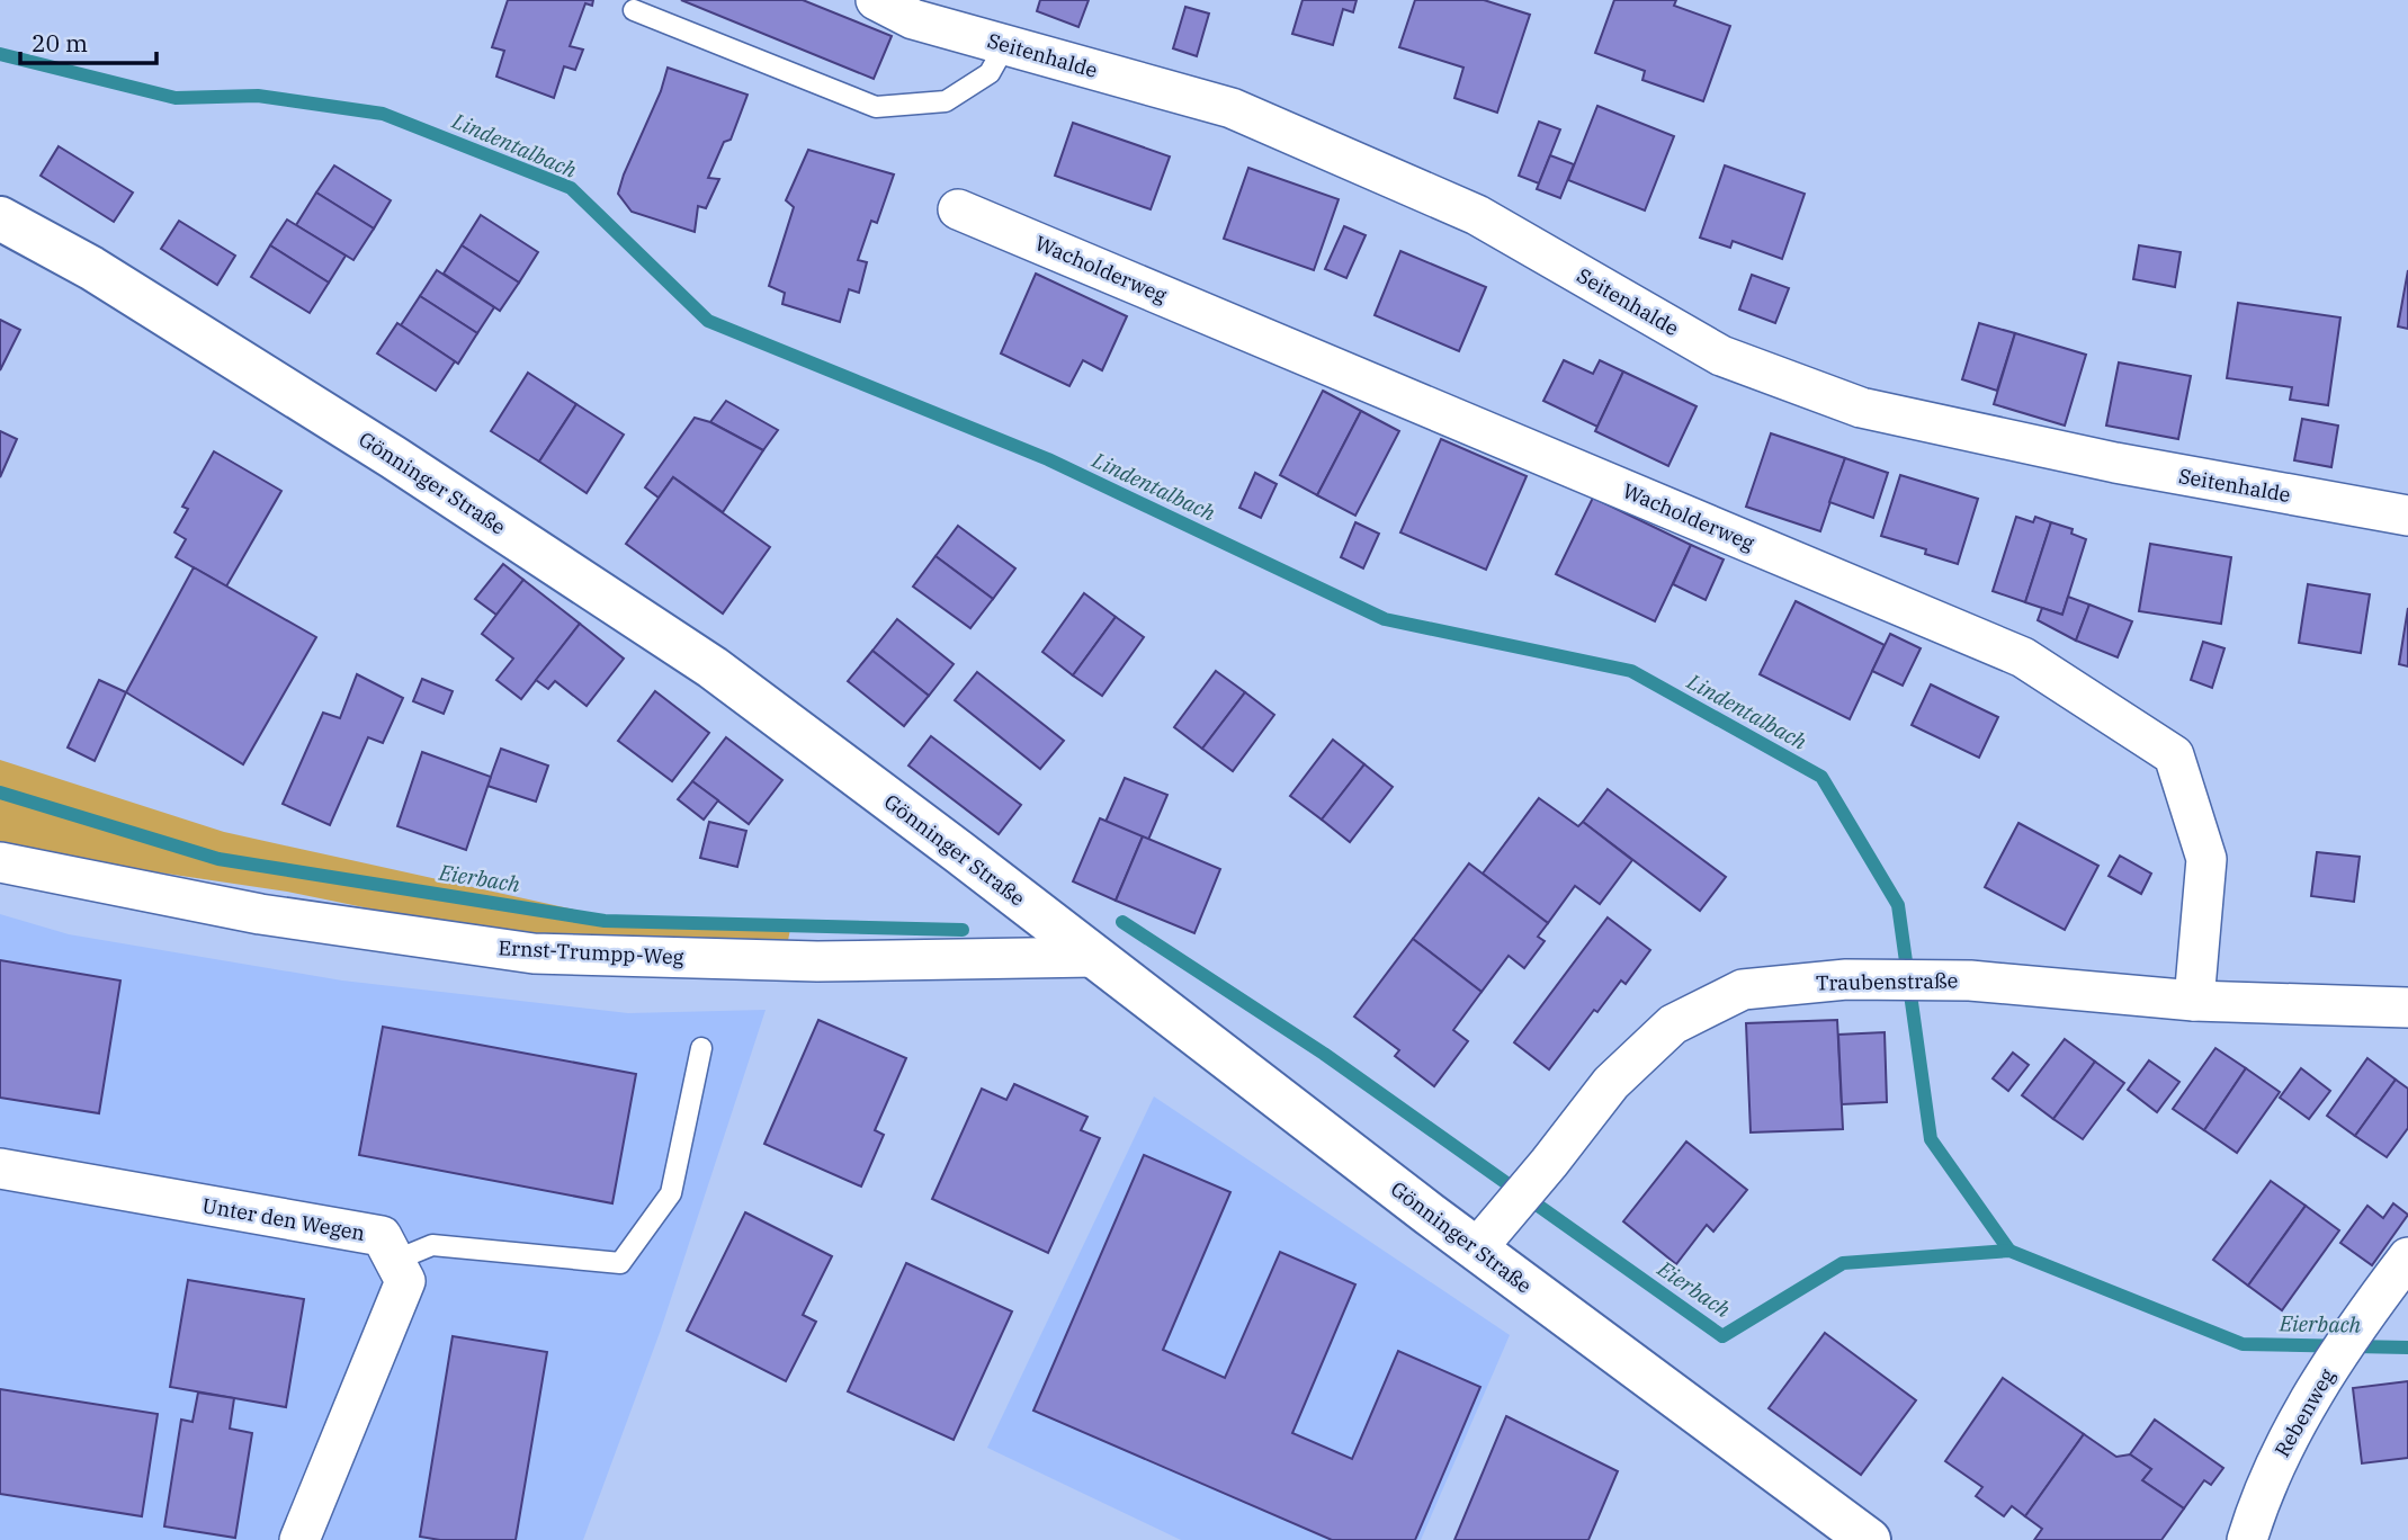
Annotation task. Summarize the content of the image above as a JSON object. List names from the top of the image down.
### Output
{
  "streets": {
    "street": [
      "Seitenhalde",
      "Wacholderweg",
      "Gönninger Straße",
      "Ernst-Trumpp-Weg",
      "Traubenstraße",
      "Unter den Wegen",
      "Rebenweg"
    ]
  },
  "crossings": [
    ["Wacholderweg", "Traubenstraße"],
    ["Gönninger Straße", "Ernst-Trumpp-Weg"],
    ["Gönninger Straße", "Traubenstraße"]
  ],
  "water": ["Lindentalbach", "Eierbach"],
  "scale_bar": "20 m"
}
